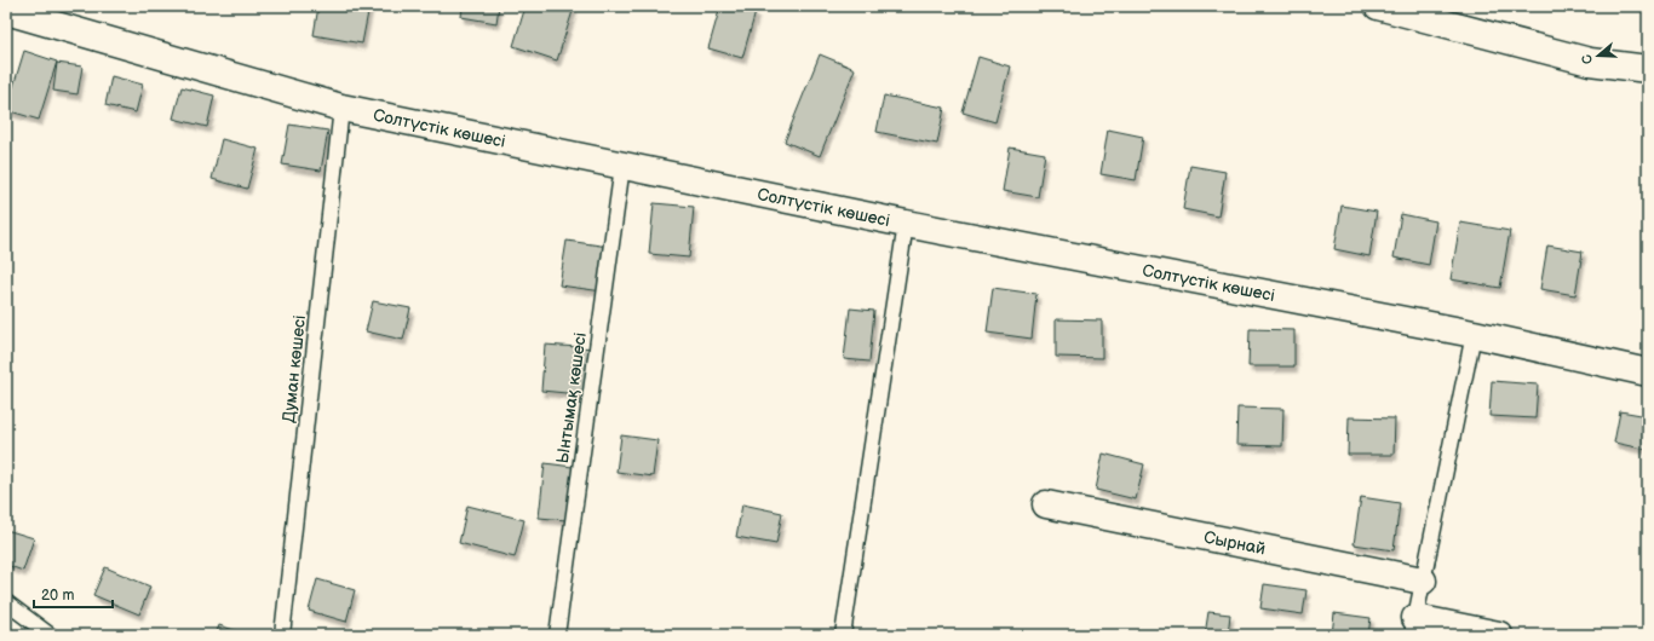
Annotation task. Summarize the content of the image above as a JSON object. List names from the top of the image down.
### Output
{
  "streets": {
    "street": ["Солтүстік көшесі", "Сырнай"],
    "lane": ["Думан көшесі", "Ынтымақ көшесі"]
  },
  "crossings": [
    ["Солтүстік көшесі", "Думан көшесі"],
    ["Солтүстік көшесі", "Ынтымақ көшесі"]
  ],
  "scale_bar": "20 m",
  "north": "left"
}
